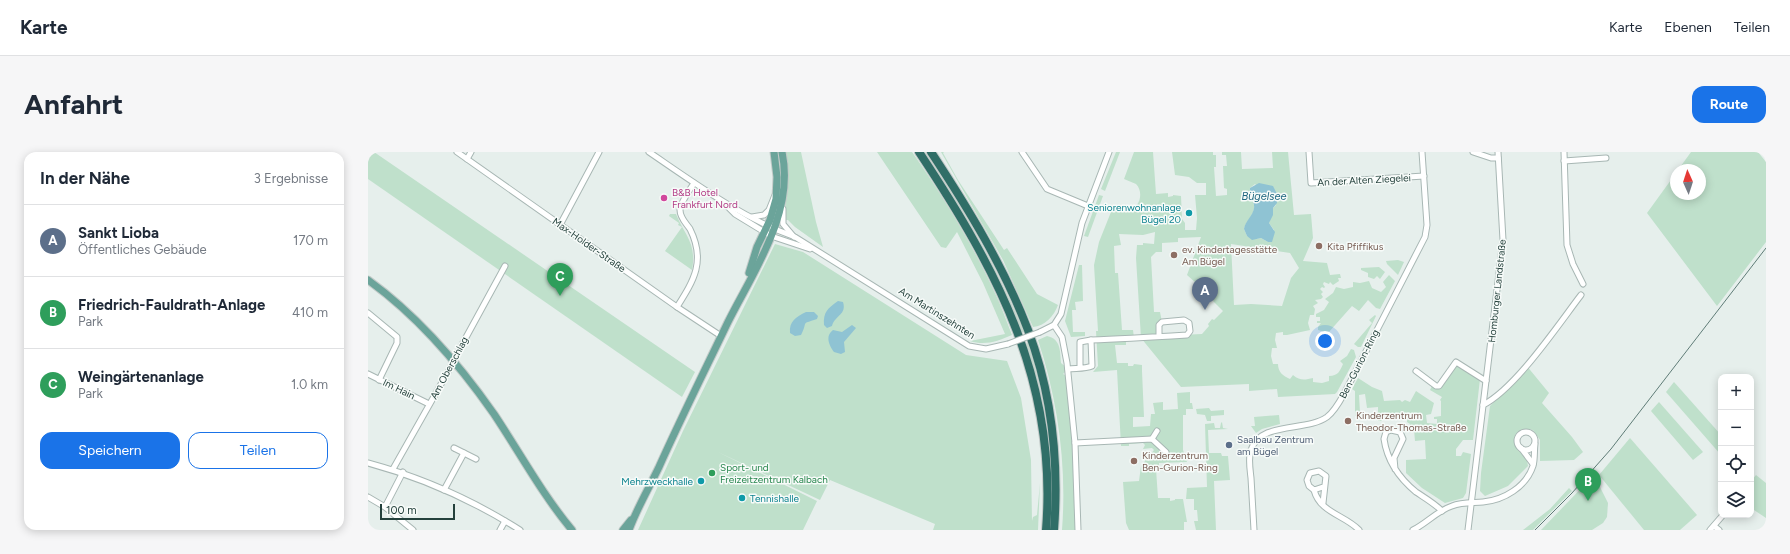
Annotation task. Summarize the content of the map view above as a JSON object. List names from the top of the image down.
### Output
{
  "streets": {
    "street": [
      "An der Alten Ziegelei",
      "Max-Holder-Straße",
      "Homburger Landstraße",
      "Am Martinszehnten",
      "Ben-Gurion-Ring",
      "Am Oberschlag",
      "Im Hain"
    ]
  },
  "crossings": [
    ["An der Alten Ziegelei", "Ben-Gurion-Ring"],
    ["Am Oberschlag", "Im Hain"]
  ],
  "water": ["Bügelsee"],
  "places": [
    "B&B Hotel Frankfurt Nord",
    "Seniorenwohnanlage Bügel 20",
    "Kita Pfiffikus",
    "ev. Kindertagesstätte Am Bügel",
    "Kinderzentrum Theodor-Thomas-Straße",
    "Saalbau Zentrum am Bügel",
    "Kinderzentrum Ben-Gurion-Ring",
    "Sport- und Freizeitzentrum Kalbach",
    "Mehrzweckhalle",
    "Tennishalle"
  ],
  "scale_bar": "100 m",
  "north": "top",
  "page": {
    "header": "Karte",
    "nav": ["Karte", "Ebenen", "Teilen"],
    "buttons": [
      "Route",
      ["Speichern", "Teilen"]
    ],
    "title": "Anfahrt",
    "heading": ["In der Nähe", "3 Ergebnisse"],
    "list": [
      {
        "mark": "A",
        "name": "Sankt Lioba",
        "note": "Öffentliches Gebäude",
        "value": "170 m"
      },
      {
        "mark": "B",
        "name": "Friedrich-Fauldrath-Anlage",
        "note": "Park",
        "value": "410 m"
      },
      {
        "mark": "C",
        "name": "Weingärtenanlage",
        "note": "Park",
        "value": "1.0 km"
      }
    ],
    "pins": ["C", "A", "B"],
    "map_buttons": ["+", "−"],
    "scale": "100 m"
  }
}
